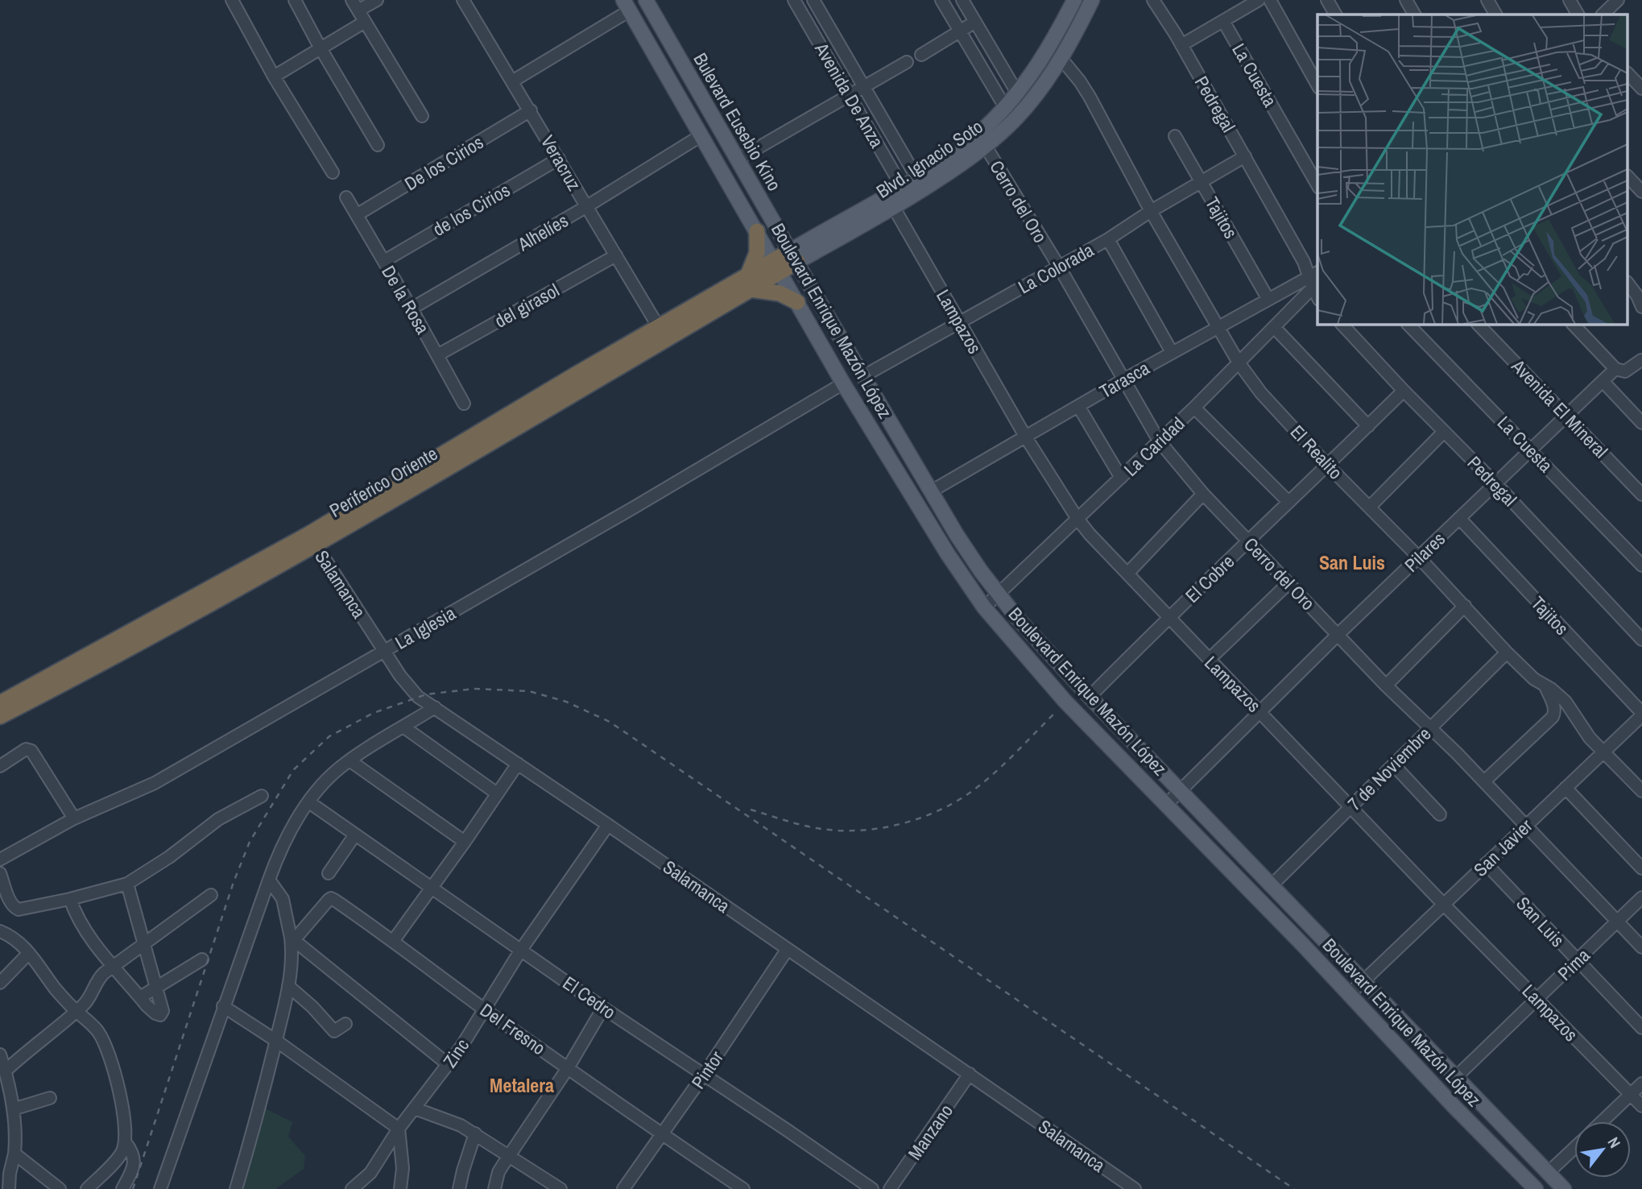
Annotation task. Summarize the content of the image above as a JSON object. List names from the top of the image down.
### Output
{
  "streets": {
    "highway": ["Periferico Oriente"],
    "main road": ["Bulevard Eusebio Kino", "Blvd. Ignacio Soto", "Boulevard Enrique Mazón López"],
    "street": [
      "La Cuesta",
      "Avenida De Anza",
      "Pedregal",
      "De los Cirios",
      "Veracruz",
      "Cerro del Oro",
      "de los Cirios",
      "Tajitos",
      "Alhelíes",
      "La Colorada",
      "De la Rosa",
      "del girasol",
      "Lampazos",
      "Tarasca",
      "Avenida El Mineral",
      "La Caridad",
      "El Realito",
      "Pilares",
      "El Cobre",
      "Salamanca",
      "La Iglesia",
      "7 de Noviembre",
      "San Javier",
      "San Luis",
      "Pima",
      "El Cedro",
      "Del Fresno",
      "Zinc",
      "Pintor",
      "Manzano"
    ]
  },
  "crossings": [
    ["La Cuesta", "Pilares"],
    ["Avenida De Anza", "Blvd. Ignacio Soto"],
    ["Pedregal", "La Colorada"],
    ["Pedregal", "Tarasca"],
    ["Pedregal", "La Caridad"],
    ["Pedregal", "Pilares"],
    ["Pedregal", "El Cobre"],
    ["Bulevard Eusebio Kino", "Blvd. Ignacio Soto"],
    ["Bulevard Eusebio Kino", "Boulevard Enrique Mazón López"],
    ["Bulevard Eusebio Kino", "Periferico Oriente"],
    ["Blvd. Ignacio Soto", "Cerro del Oro"],
    ["Blvd. Ignacio Soto", "Boulevard Enrique Mazón López"],
    ["Blvd. Ignacio Soto", "Lampazos"],
    ["Blvd. Ignacio Soto", "El Realito"],
    ["Blvd. Ignacio Soto", "Periferico Oriente"],
    ["De los Cirios", "Veracruz"],
    ["De los Cirios", "De la Rosa"],
    ["Veracruz", "de los Cirios"],
    ["Veracruz", "Alhelíes"],
    ["Veracruz", "del girasol"],
    ["Veracruz", "Periferico Oriente"],
    ["Cerro del Oro", "La Colorada"],
    ["Cerro del Oro", "Tarasca"],
    ["Cerro del Oro", "La Caridad"],
    ["Cerro del Oro", "Pilares"],
    ["Cerro del Oro", "El Cobre"],
    ["Cerro del Oro", "7 de Noviembre"],
    ["Cerro del Oro", "San Javier"],
    ["Cerro del Oro", "Pima"],
    ["de los Cirios", "De la Rosa"],
    ["Tajitos", "La Colorada"],
    ["Tajitos", "Tarasca"],
    ["Tajitos", "Pilares"],
    ["Tajitos", "San Javier"],
    ["Alhelíes", "De la Rosa"],
    ["Alhelíes", "Boulevard Enrique Mazón López"],
    ["La Colorada", "Boulevard Enrique Mazón López"],
    ["La Colorada", "Lampazos"],
    ["La Colorada", "El Realito"],
    ["De la Rosa", "del girasol"],
    ["Boulevard Enrique Mazón López", "Tarasca"],
    ["Boulevard Enrique Mazón López", "La Caridad"],
    ["Boulevard Enrique Mazón López", "Periferico Oriente"],
    ["Boulevard Enrique Mazón López", "Pilares"],
    ["Boulevard Enrique Mazón López", "El Cobre"],
    ["Boulevard Enrique Mazón López", "La Iglesia"],
    ["Boulevard Enrique Mazón López", "7 de Noviembre"],
    ["Boulevard Enrique Mazón López", "San Javier"],
    ["Boulevard Enrique Mazón López", "Pima"],
    ["Lampazos", "Tarasca"],
    ["Lampazos", "La Caridad"],
    ["Lampazos", "Pilares"],
    ["Lampazos", "El Cobre"],
    ["Lampazos", "7 de Noviembre"],
    ["Lampazos", "San Javier"],
    ["Lampazos", "Pima"],
    ["Tarasca", "La Caridad"],
    ["Tarasca", "El Realito"],
    ["Avenida El Mineral", "Pilares"],
    ["La Caridad", "El Realito"],
    ["El Realito", "Pilares"],
    ["El Realito", "El Cobre"],
    ["El Realito", "7 de Noviembre"],
    ["El Realito", "San Javier"],
    ["Periferico Oriente", "Salamanca"],
    ["Salamanca", "La Iglesia"],
    ["Salamanca", "Zinc"],
    ["Salamanca", "Pintor"],
    ["Salamanca", "Manzano"],
    ["San Javier", "San Luis"],
    ["San Luis", "Pima"],
    ["El Cedro", "Zinc"],
    ["El Cedro", "Pintor"],
    ["Del Fresno", "Zinc"],
    ["Del Fresno", "Pintor"]
  ],
  "districts": ["San Luis", "Metalera"],
  "north": "top right"
}
